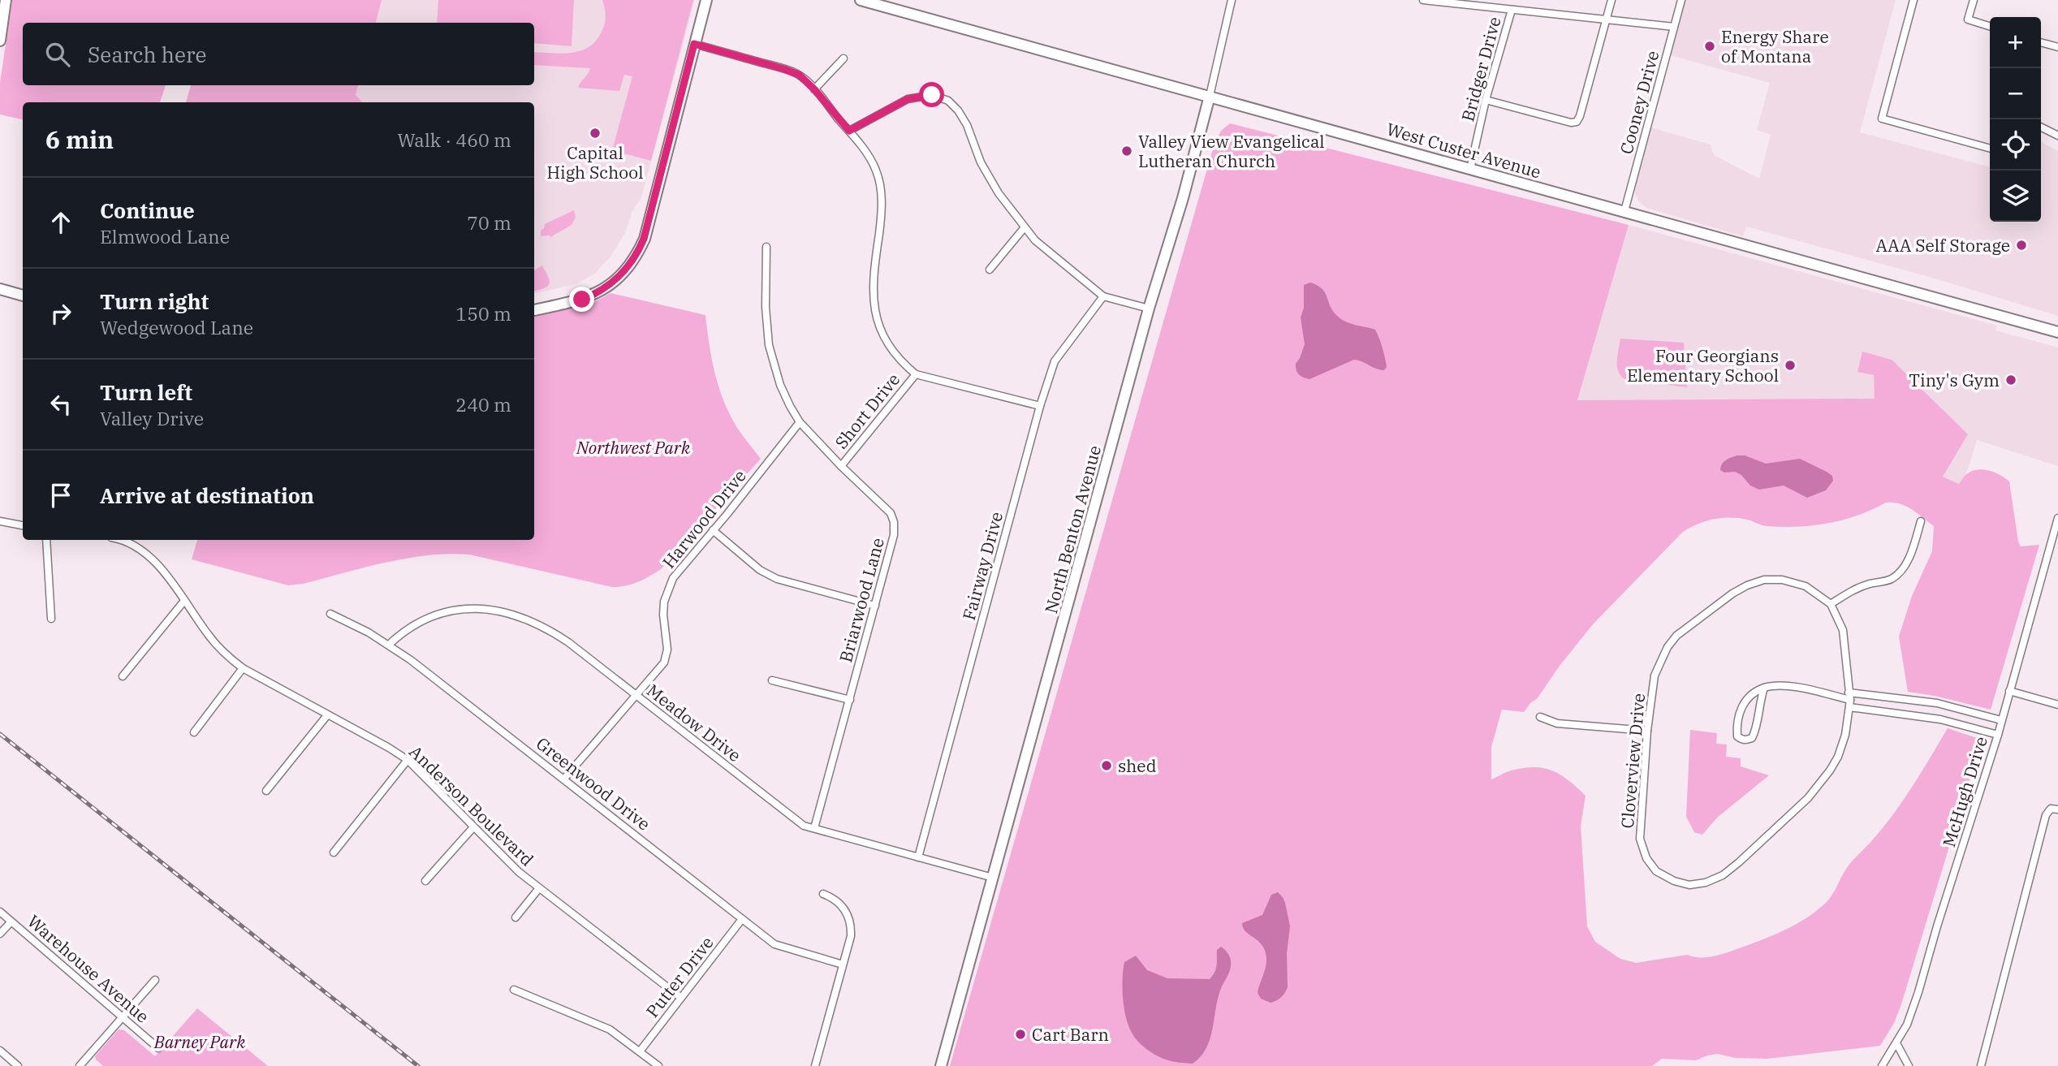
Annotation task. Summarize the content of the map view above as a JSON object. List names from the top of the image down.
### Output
{
  "streets": {
    "main road": ["West Custer Avenue", "North Benton Avenue"],
    "street": [
      "Bridger Drive",
      "Cooney Drive",
      "Short Drive",
      "Harwood Drive",
      "Fairway Drive",
      "Briarwood Lane",
      "Meadow Drive",
      "Cloverview Drive",
      "Greenwood Drive",
      "McHugh Drive",
      "Anderson Boulevard",
      "Warehouse Avenue",
      "Putter Drive"
    ]
  },
  "crossings": [
    ["Bridger Drive", "West Custer Avenue"],
    ["Cooney Drive", "West Custer Avenue"],
    ["West Custer Avenue", "North Benton Avenue"],
    ["Short Drive", "Briarwood Lane"],
    ["Harwood Drive", "Briarwood Lane"],
    ["Harwood Drive", "Meadow Drive"],
    ["Harwood Drive", "Greenwood Drive"],
    ["North Benton Avenue", "Meadow Drive"],
    ["Fairway Drive", "Meadow Drive"],
    ["Briarwood Lane", "Meadow Drive"],
    ["Meadow Drive", "Greenwood Drive"],
    ["Greenwood Drive", "Putter Drive"],
    ["Anderson Boulevard", "Putter Drive"]
  ],
  "parks": ["Northwest Park", "Barney Park"],
  "places": [
    "Energy Share of Montana",
    "Capital High School",
    "Valley View Evangelical Lutheran Church",
    "AAA Self Storage",
    "Four Georgians Elementary School",
    "Tiny's Gym",
    "shed",
    "Cart Barn"
  ],
  "page": {
    "map_buttons": ["+", "−"],
    "search": "Search here",
    "heading": ["6 min", "Walk · 460 m"],
    "list": [
      ["Continue", "Elmwood Lane", "70 m"],
      ["Turn right", "Wedgewood Lane", "150 m"],
      ["Turn left", "Valley Drive", "240 m"],
      "Arrive at destination"
    ]
  }
}
